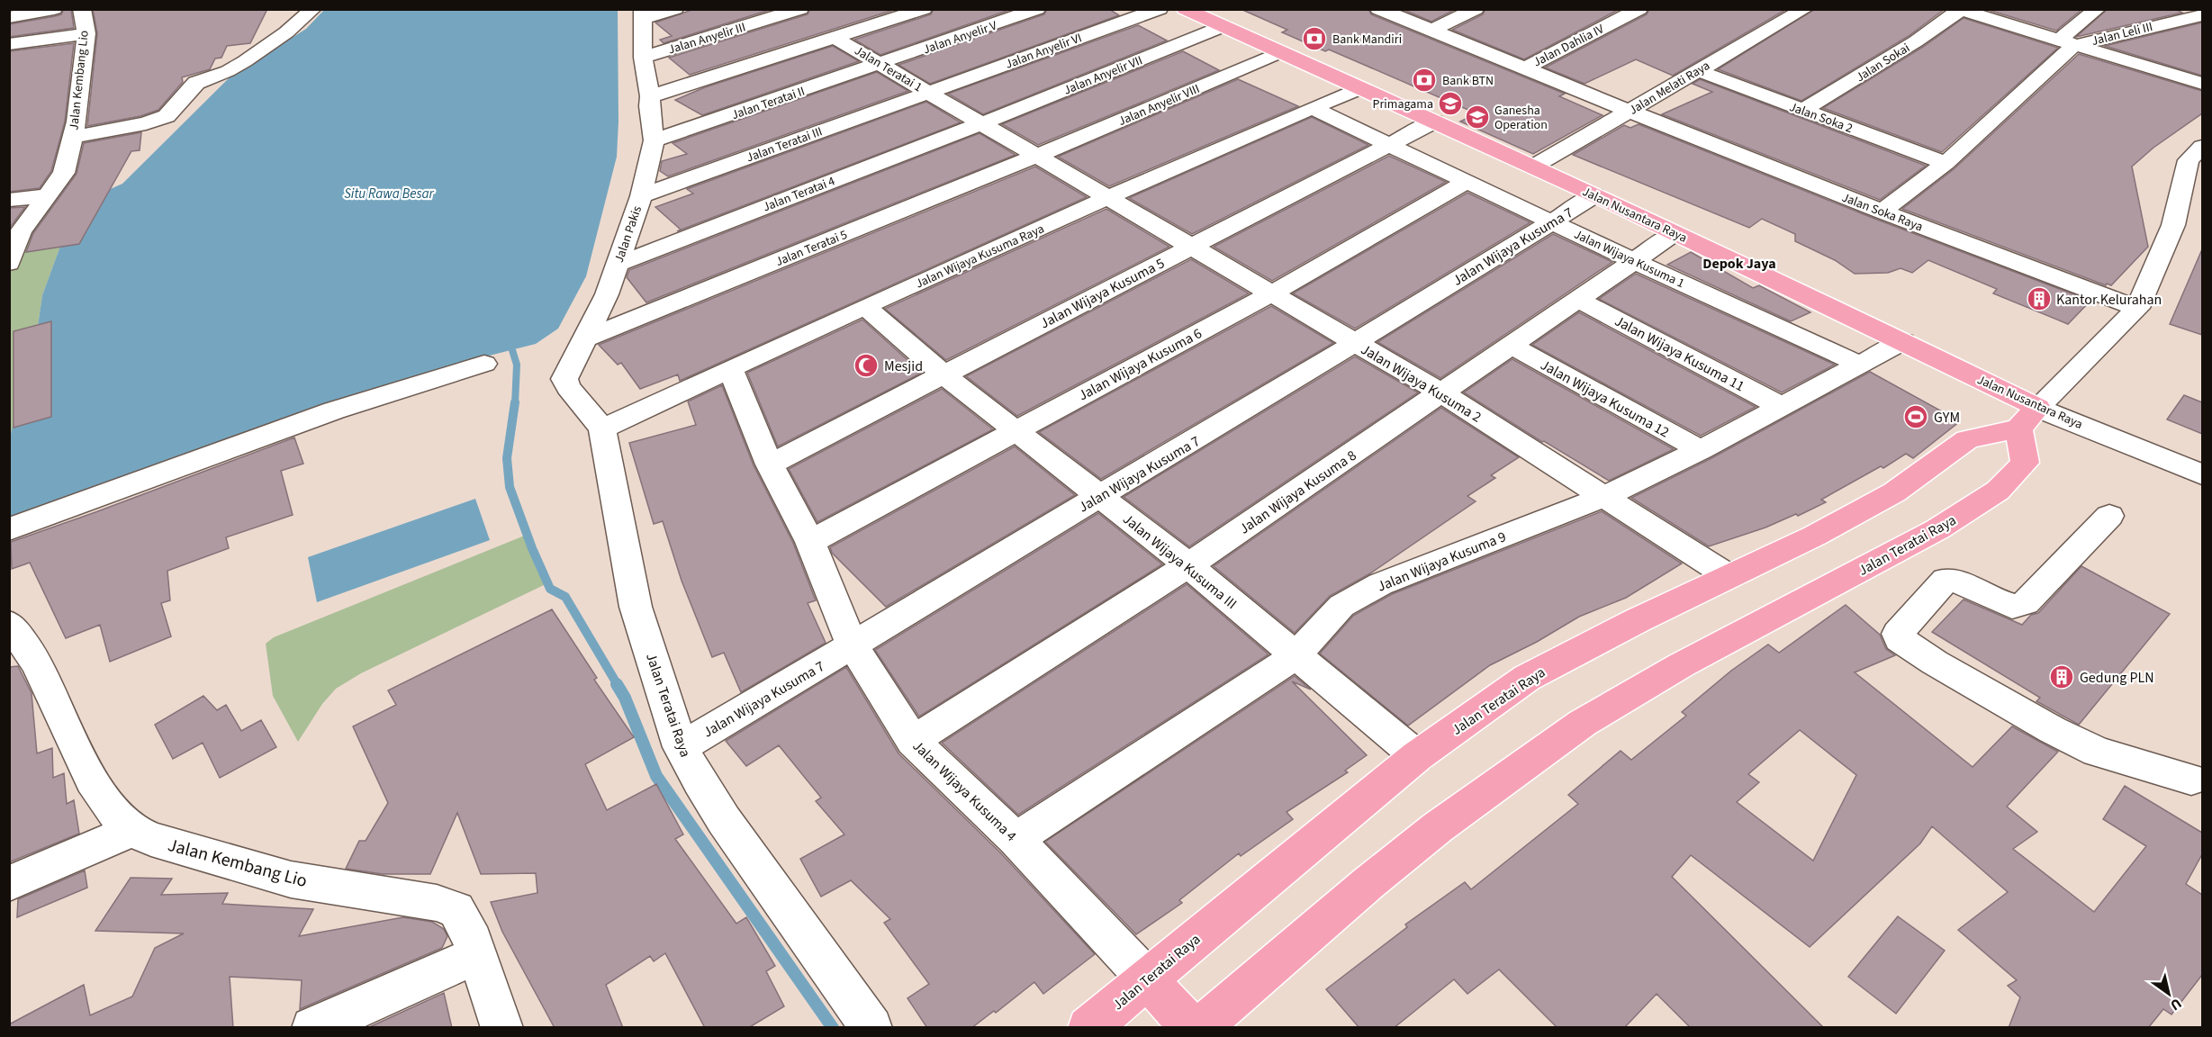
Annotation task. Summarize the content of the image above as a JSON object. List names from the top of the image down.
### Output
{
  "streets": {
    "highway": ["Jalan Nusantara Raya", "Jalan Teratai Raya"],
    "street": [
      "Jalan Leli III",
      "Jalan Anyelir V",
      "Jalan Anyelir III",
      "Jalan Dahlia IV",
      "Jalan Anyelir VI",
      "Jalan Sokai",
      "Jalan Teratai 1",
      "Jalan Anyelir VII",
      "Jalan Kembang Lio",
      "Jalan Melati Raya",
      "Jalan Teratai II",
      "Jalan Anyelir VIII",
      "Jalan Soka 2",
      "Jalan Teratai III",
      "Jalan Teratai 4",
      "Jalan Soka Raya",
      "Jalan Pakis",
      "Jalan Wijaya Kusuma 7",
      "Jalan Teratai 5",
      "Jalan Wijaya Kusuma Raya",
      "Jalan Wijaya Kusuma 1",
      "Jalan Wijaya Kusuma 5",
      "Jalan Wijaya Kusuma 11",
      "Jalan Wijaya Kusuma 6",
      "Jalan Wijaya Kusuma 2",
      "Jalan Wijaya Kusuma 12",
      "Jalan Wijaya Kusuma 8",
      "Jalan Wijaya Kusuma III",
      "Jalan Wijaya Kusuma 9",
      "Jalan Wijaya Kusuma 4"
    ]
  },
  "crossings": [
    ["Jalan Anyelir V", "Jalan Teratai 1"],
    ["Jalan Anyelir V", "Jalan Teratai II"],
    ["Jalan Anyelir III", "Jalan Pakis"],
    ["Jalan Dahlia IV", "Jalan Soka Raya"],
    ["Jalan Anyelir VI", "Jalan Teratai 1"],
    ["Jalan Anyelir VI", "Jalan Teratai III"],
    ["Jalan Sokai", "Jalan Soka 2"],
    ["Jalan Teratai 1", "Jalan Anyelir VII"],
    ["Jalan Teratai 1", "Jalan Teratai II"],
    ["Jalan Teratai 1", "Jalan Anyelir VIII"],
    ["Jalan Teratai 1", "Jalan Teratai III"],
    ["Jalan Teratai 1", "Jalan Teratai 4"],
    ["Jalan Teratai 1", "Jalan Pakis"],
    ["Jalan Teratai 1", "Jalan Teratai 5"],
    ["Jalan Teratai 1", "Jalan Wijaya Kusuma Raya"],
    ["Jalan Teratai 1", "Jalan Wijaya Kusuma 2"],
    ["Jalan Anyelir VII", "Jalan Teratai 4"],
    ["Jalan Anyelir VII", "Jalan Nusantara Raya"],
    ["Jalan Melati Raya", "Jalan Soka 2"],
    ["Jalan Melati Raya", "Jalan Soka Raya"],
    ["Jalan Melati Raya", "Jalan Nusantara Raya"],
    ["Jalan Teratai II", "Jalan Pakis"],
    ["Jalan Anyelir VIII", "Jalan Nusantara Raya"],
    ["Jalan Anyelir VIII", "Jalan Teratai 5"],
    ["Jalan Teratai III", "Jalan Pakis"],
    ["Jalan Teratai 4", "Jalan Pakis"],
    ["Jalan Nusantara Raya", "Jalan Wijaya Kusuma 7"],
    ["Jalan Nusantara Raya", "Jalan Wijaya Kusuma Raya"],
    ["Jalan Nusantara Raya", "Jalan Wijaya Kusuma 5"],
    ["Jalan Nusantara Raya", "Jalan Wijaya Kusuma 8"],
    ["Jalan Nusantara Raya", "Jalan Teratai Raya"],
    ["Jalan Nusantara Raya", "Jalan Wijaya Kusuma 9"],
    ["Jalan Pakis", "Jalan Teratai 5"],
    ["Jalan Pakis", "Jalan Wijaya Kusuma Raya"],
    ["Jalan Pakis", "Jalan Teratai Raya"],
    ["Jalan Wijaya Kusuma 7", "Jalan Wijaya Kusuma 1"],
    ["Jalan Wijaya Kusuma 7", "Jalan Wijaya Kusuma 2"],
    ["Jalan Wijaya Kusuma 7", "Jalan Teratai Raya"],
    ["Jalan Wijaya Kusuma 7", "Jalan Wijaya Kusuma III"],
    ["Jalan Wijaya Kusuma 7", "Jalan Wijaya Kusuma 4"],
    ["Jalan Wijaya Kusuma Raya", "Jalan Wijaya Kusuma 1"],
    ["Jalan Wijaya Kusuma Raya", "Jalan Wijaya Kusuma 2"],
    ["Jalan Wijaya Kusuma Raya", "Jalan Teratai Raya"],
    ["Jalan Wijaya Kusuma Raya", "Jalan Wijaya Kusuma III"],
    ["Jalan Wijaya Kusuma Raya", "Jalan Wijaya Kusuma 4"],
    ["Jalan Wijaya Kusuma 1", "Jalan Wijaya Kusuma 5"],
    ["Jalan Wijaya Kusuma 1", "Jalan Wijaya Kusuma 6"],
    ["Jalan Wijaya Kusuma 1", "Jalan Wijaya Kusuma 8"],
    ["Jalan Wijaya Kusuma 1", "Jalan Wijaya Kusuma 9"],
    ["Jalan Wijaya Kusuma 5", "Jalan Wijaya Kusuma 2"],
    ["Jalan Wijaya Kusuma 5", "Jalan Wijaya Kusuma III"],
    ["Jalan Wijaya Kusuma 5", "Jalan Wijaya Kusuma 4"],
    ["Jalan Wijaya Kusuma 11", "Jalan Wijaya Kusuma 8"],
    ["Jalan Wijaya Kusuma 11", "Jalan Wijaya Kusuma 9"],
    ["Jalan Wijaya Kusuma 6", "Jalan Wijaya Kusuma 2"],
    ["Jalan Wijaya Kusuma 6", "Jalan Wijaya Kusuma III"],
    ["Jalan Wijaya Kusuma 6", "Jalan Wijaya Kusuma 4"],
    ["Jalan Wijaya Kusuma 2", "Jalan Wijaya Kusuma 8"],
    ["Jalan Wijaya Kusuma 2", "Jalan Teratai Raya"],
    ["Jalan Wijaya Kusuma 2", "Jalan Wijaya Kusuma 9"],
    ["Jalan Wijaya Kusuma 12", "Jalan Wijaya Kusuma 8"],
    ["Jalan Wijaya Kusuma 12", "Jalan Wijaya Kusuma 9"],
    ["Jalan Wijaya Kusuma 8", "Jalan Wijaya Kusuma III"],
    ["Jalan Wijaya Kusuma 8", "Jalan Wijaya Kusuma 4"],
    ["Jalan Teratai Raya", "Jalan Wijaya Kusuma III"],
    ["Jalan Teratai Raya", "Jalan Wijaya Kusuma 4"],
    ["Jalan Wijaya Kusuma III", "Jalan Wijaya Kusuma 9"],
    ["Jalan Wijaya Kusuma 9", "Jalan Wijaya Kusuma 4"]
  ],
  "districts": ["Depok Jaya"],
  "water": ["Situ Rawa Besar"],
  "places": {
    "bank": ["Bank Mandiri", "Bank BTN"],
    "school or university": ["Primagama", "Ganesha Operation"],
    "building": ["Kantor Kelurahan", "Gedung PLN"],
    "mosque": ["Mesjid"],
    "sports": ["GYM"]
  },
  "north": "bottom right"
}
